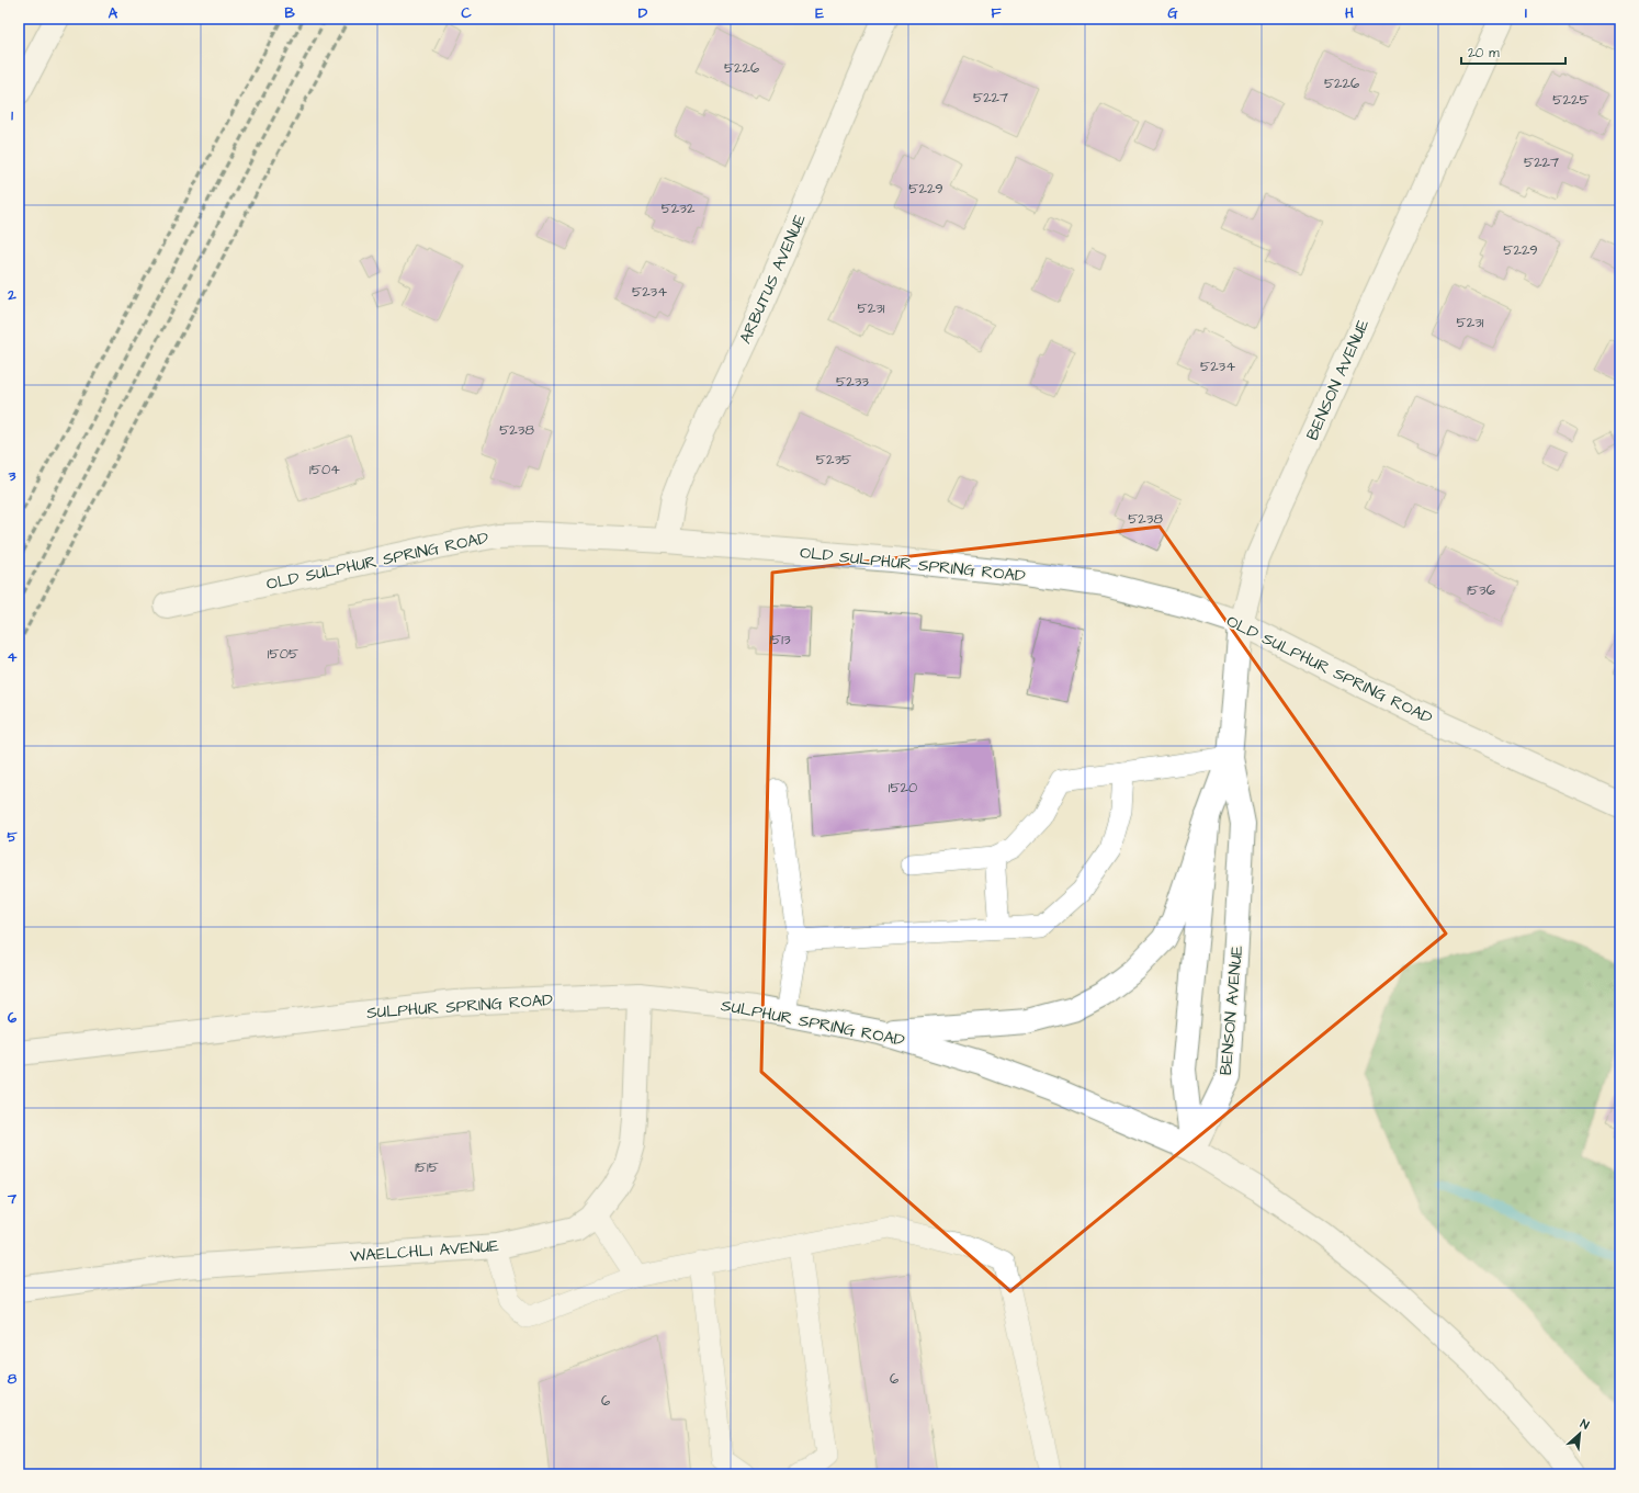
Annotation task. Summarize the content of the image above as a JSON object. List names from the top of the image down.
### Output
{
  "streets": {
    "street": [
      "ARBUTUS AVENUE",
      "BENSON AVENUE",
      "OLD SULPHUR SPRING ROAD",
      "SULPHUR SPRING ROAD",
      "WAELCHLI AVENUE"
    ]
  },
  "crossings": [
    ["ARBUTUS AVENUE", "OLD SULPHUR SPRING ROAD"],
    ["BENSON AVENUE", "OLD SULPHUR SPRING ROAD"],
    ["BENSON AVENUE", "SULPHUR SPRING ROAD"],
    ["SULPHUR SPRING ROAD", "WAELCHLI AVENUE"]
  ],
  "house_numbers": [
    "5226",
    "5226",
    "5227",
    "5225",
    "5227",
    "5229",
    "5232",
    "5229",
    "5234",
    "5231",
    "5231",
    "5234",
    "5233",
    "5238",
    "5235",
    "1504",
    "5238",
    "1536",
    "1513",
    "1505",
    "1520",
    "1515",
    "6",
    "6"
  ],
  "scale_bar": "20 m",
  "north": "top right",
  "grid": {
    "columns": [
      "A",
      "B",
      "C",
      "D",
      "E",
      "F",
      "G",
      "H",
      "I"
    ],
    "rows": [
      "1",
      "2",
      "3",
      "4",
      "5",
      "6",
      "7",
      "8"
    ]
  }
}
